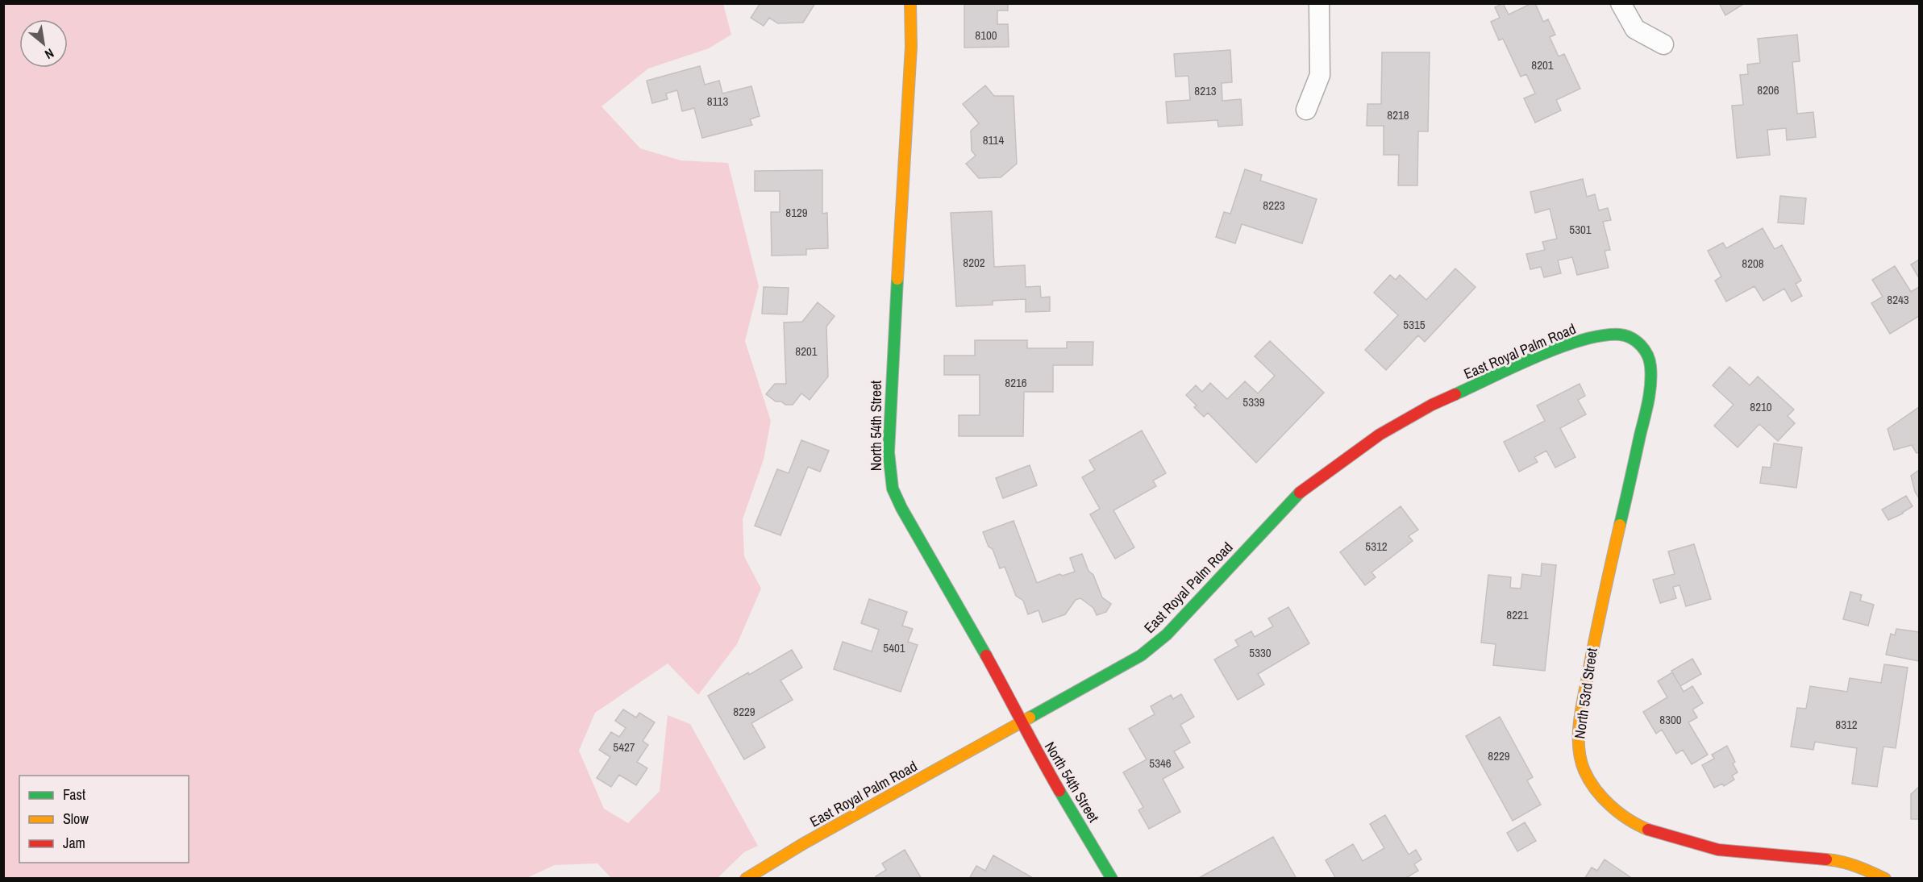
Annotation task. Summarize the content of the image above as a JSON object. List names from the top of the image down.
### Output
{
  "streets": {
    "street": ["East Royal Palm Road", "North 54th Street", "North 53rd Street"]
  },
  "crossings": [
    ["East Royal Palm Road", "North 54th Street"],
    ["East Royal Palm Road", "North 53rd Street"]
  ],
  "house_numbers": [
    "8100",
    "8201",
    "8206",
    "8213",
    "8113",
    "8218",
    "8114",
    "8223",
    "8129",
    "5301",
    "8202",
    "8208",
    "8243",
    "5315",
    "8201",
    "8216",
    "5339",
    "8210",
    "5312",
    "8221",
    "5401",
    "5330",
    "8229",
    "8300",
    "8312",
    "5427",
    "8229",
    "5346"
  ],
  "legend": ["Fast", "Slow", "Jam"],
  "north": "bottom right"
}
